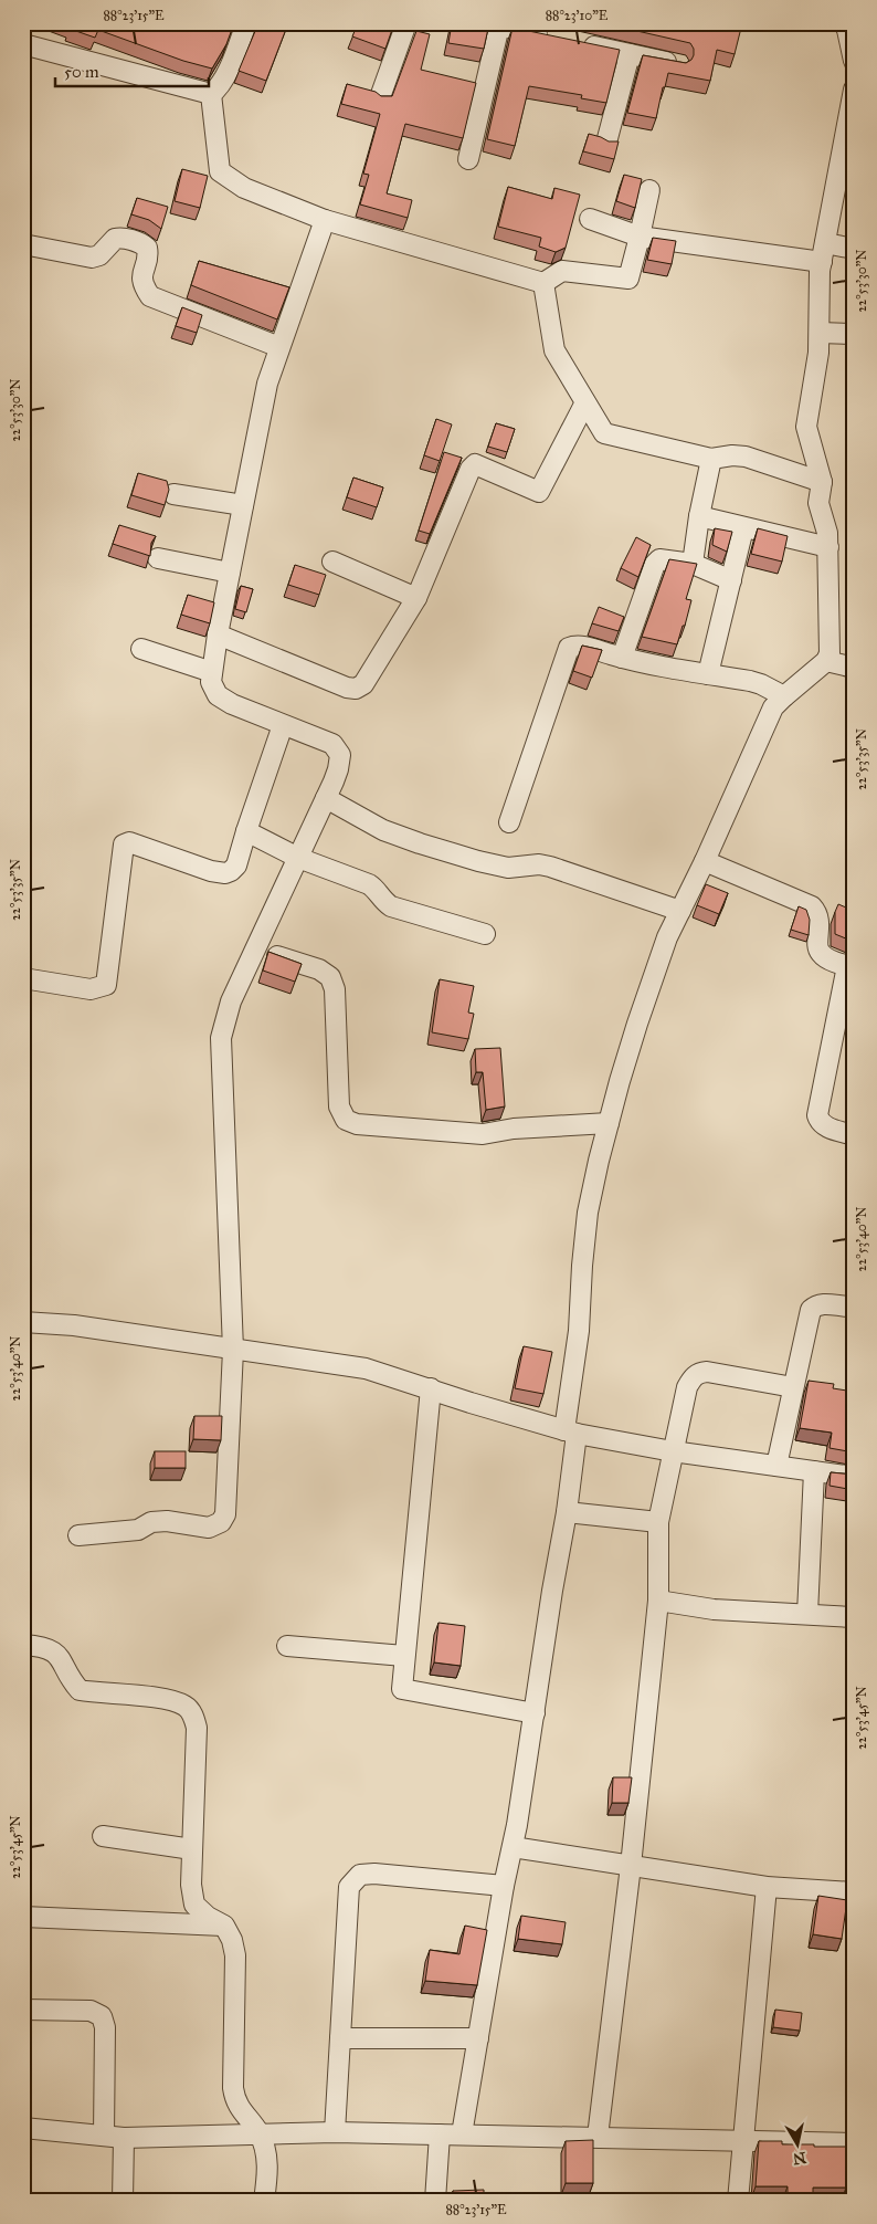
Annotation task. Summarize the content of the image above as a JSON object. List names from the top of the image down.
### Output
{
  "scale_bar": "50 m",
  "north": "bottom",
  "coordinates": [
    "88°23'15\"E",
    "88°23'10\"E",
    "22°53'30\"N",
    "22°53'35\"N",
    "22°53'40\"N",
    "22°53'45\"N"
  ]
}
